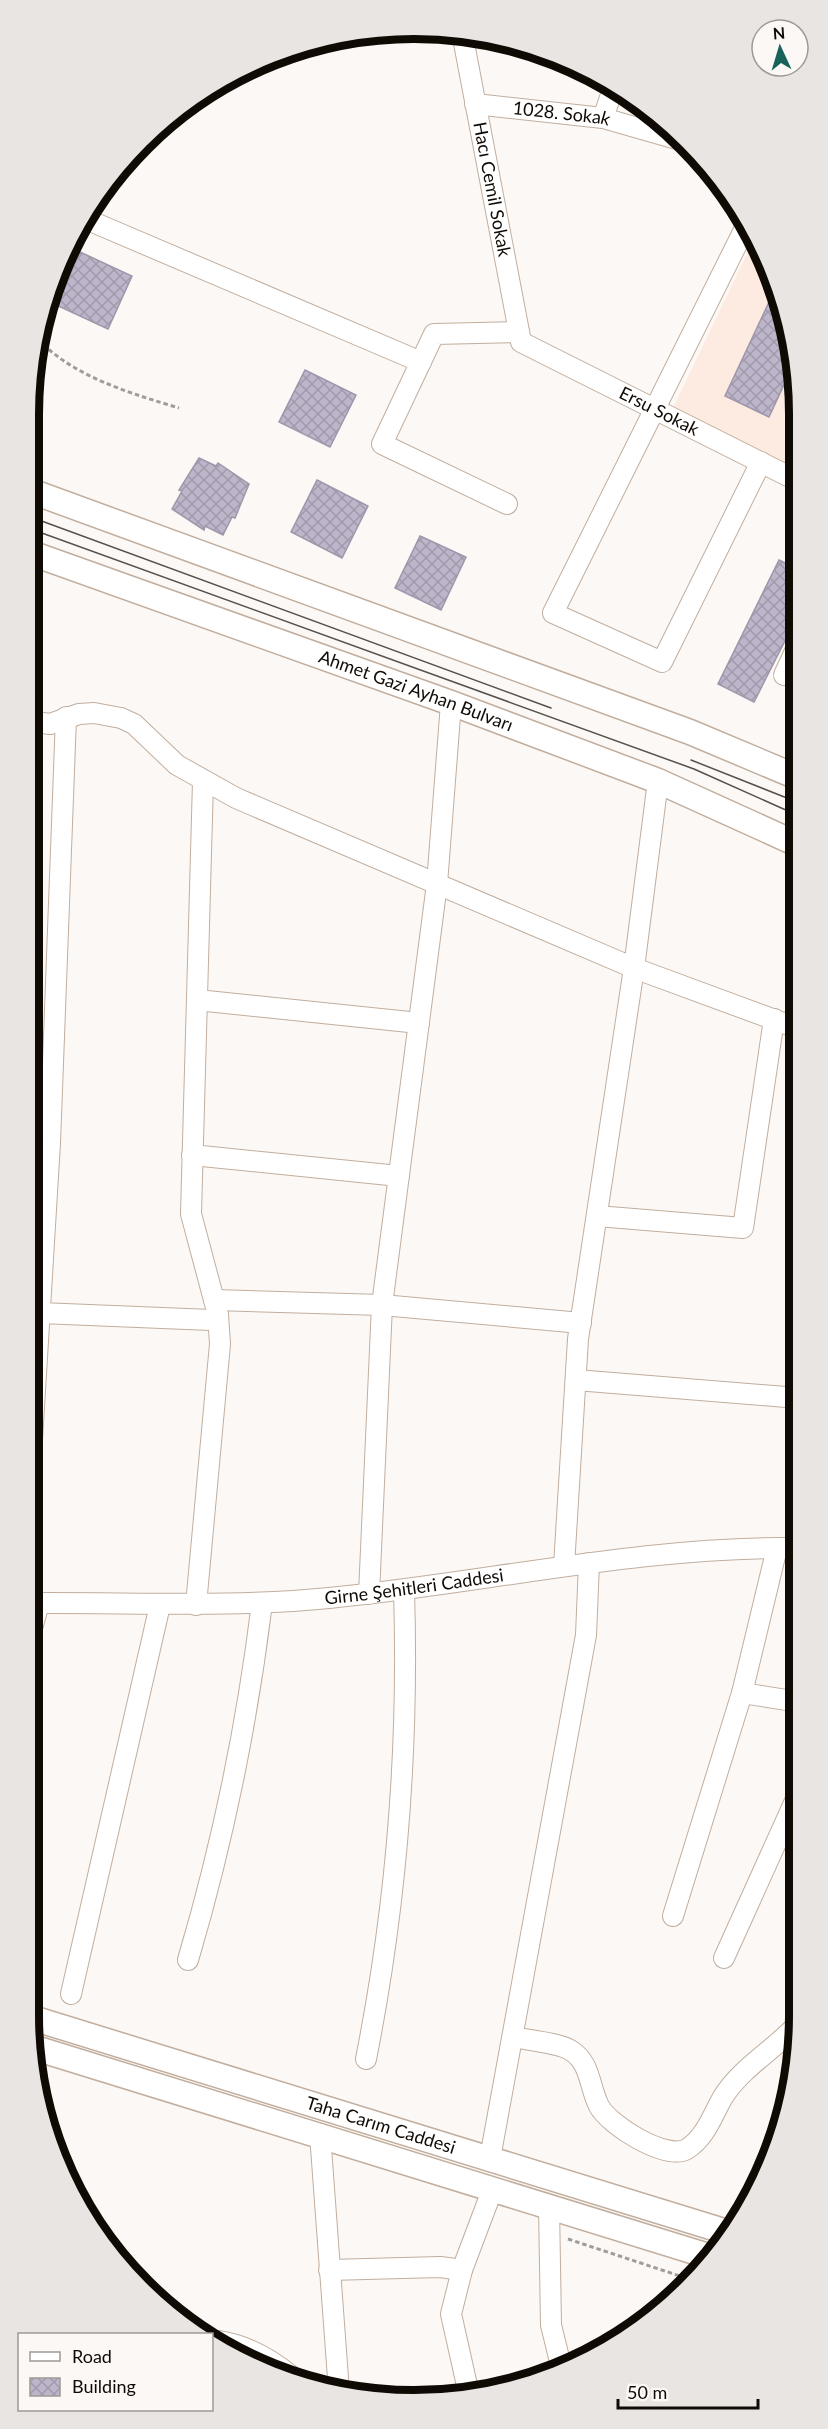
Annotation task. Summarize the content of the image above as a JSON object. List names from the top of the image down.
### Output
{
  "streets": {
    "main road": ["Ahmet Gazi Ayhan Bulvarı", "Taha Carım Caddesi"],
    "street": [
      "1028. Sokak",
      "Hacı Cemil Sokak",
      "Ersu Sokak",
      "Girne Şehitleri Caddesi"
    ]
  },
  "crossings": [
    ["1028. Sokak", "Hacı Cemil Sokak"],
    ["Hacı Cemil Sokak", "Ersu Sokak"]
  ],
  "legend": ["Road", "Building"],
  "scale_bar": "50 m",
  "north": "top"
}
